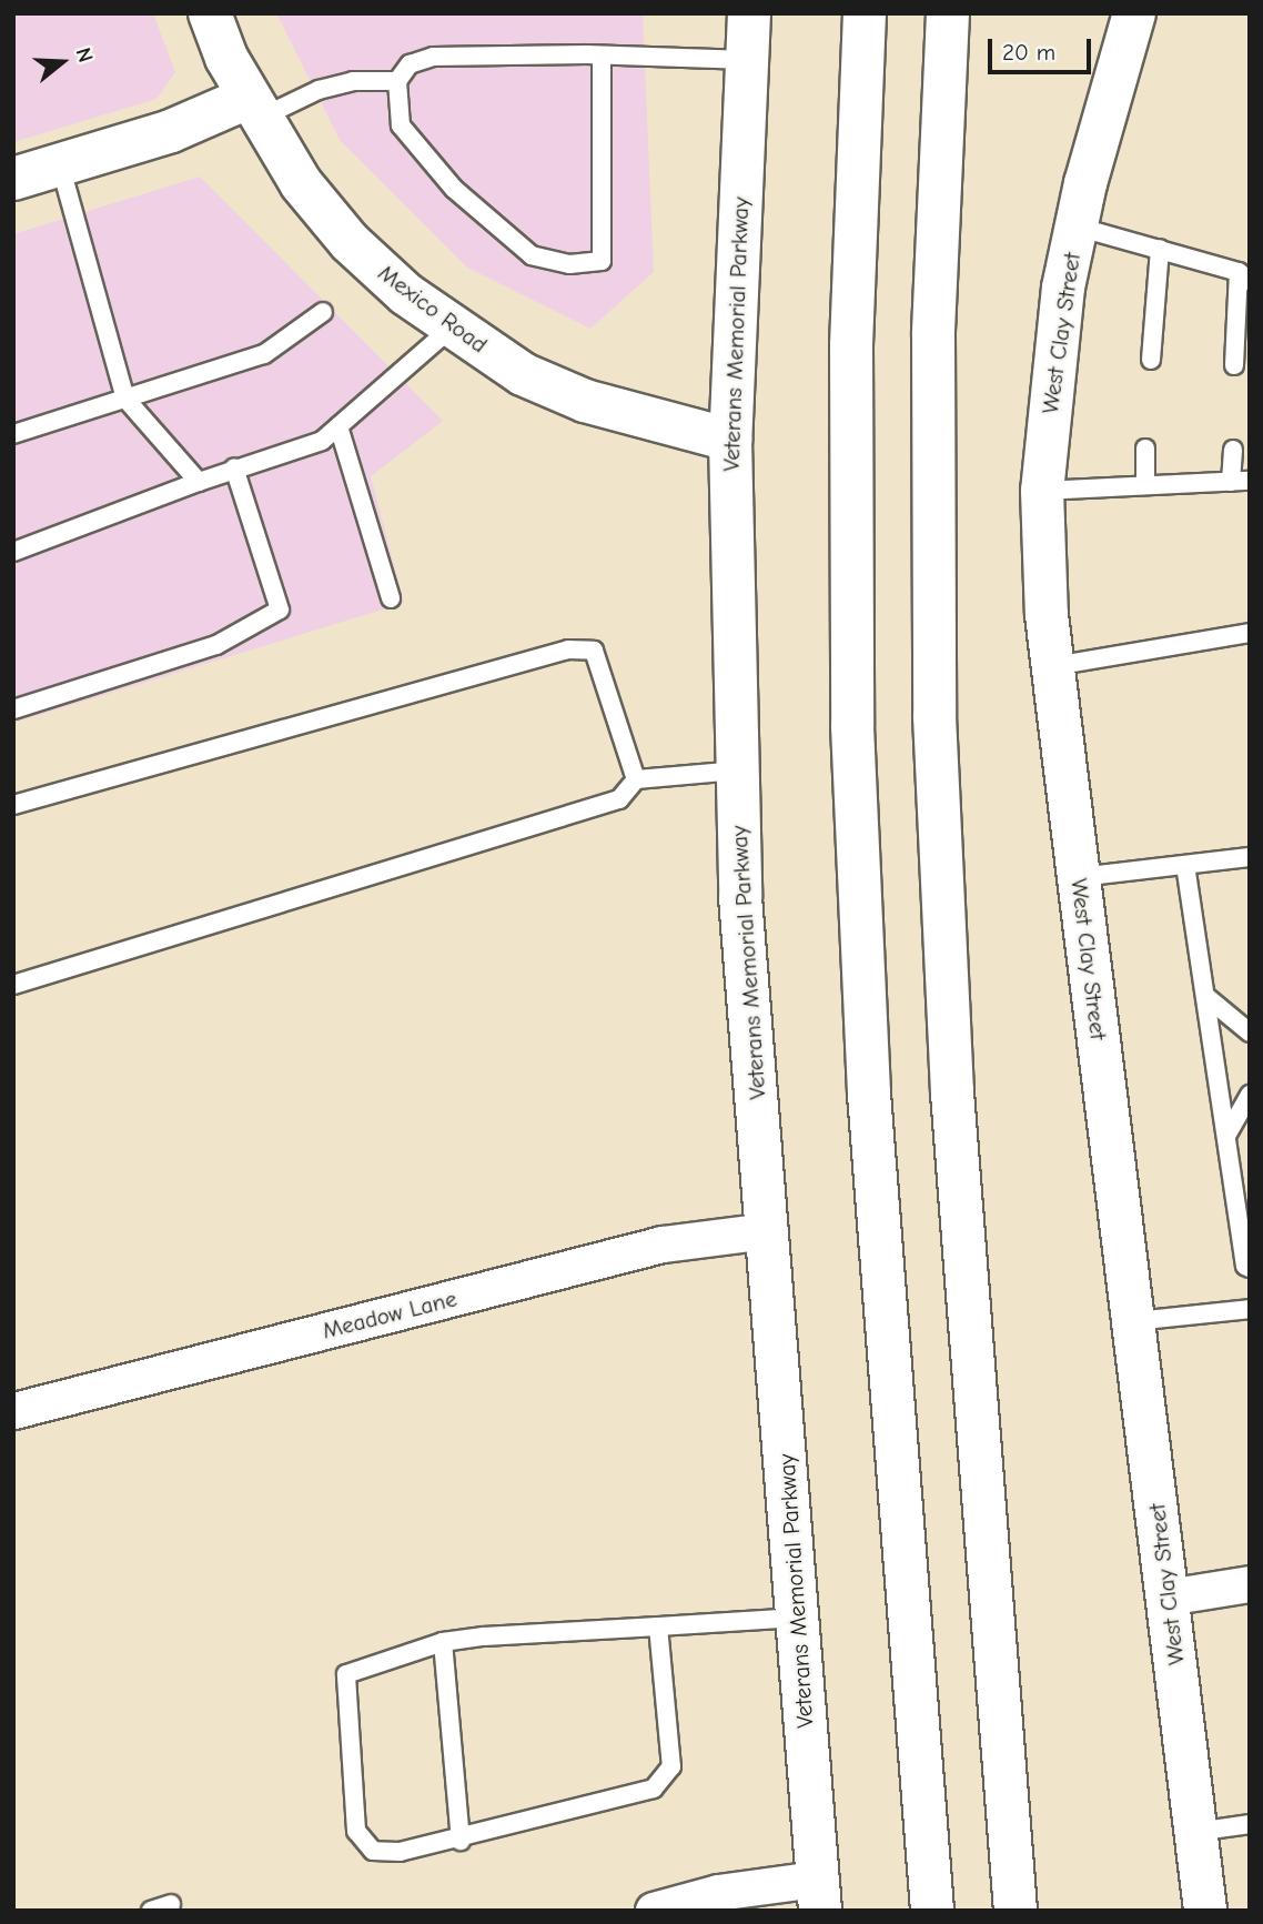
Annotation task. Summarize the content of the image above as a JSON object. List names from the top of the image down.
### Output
{
  "streets": {
    "main road": ["Mexico Road", "West Clay Street", "Veterans Memorial Parkway"],
    "street": ["Meadow Lane"]
  },
  "crossings": [
    ["Mexico Road", "Veterans Memorial Parkway"],
    ["Veterans Memorial Parkway", "Meadow Lane"]
  ],
  "scale_bar": "20 m",
  "north": "right"
}
